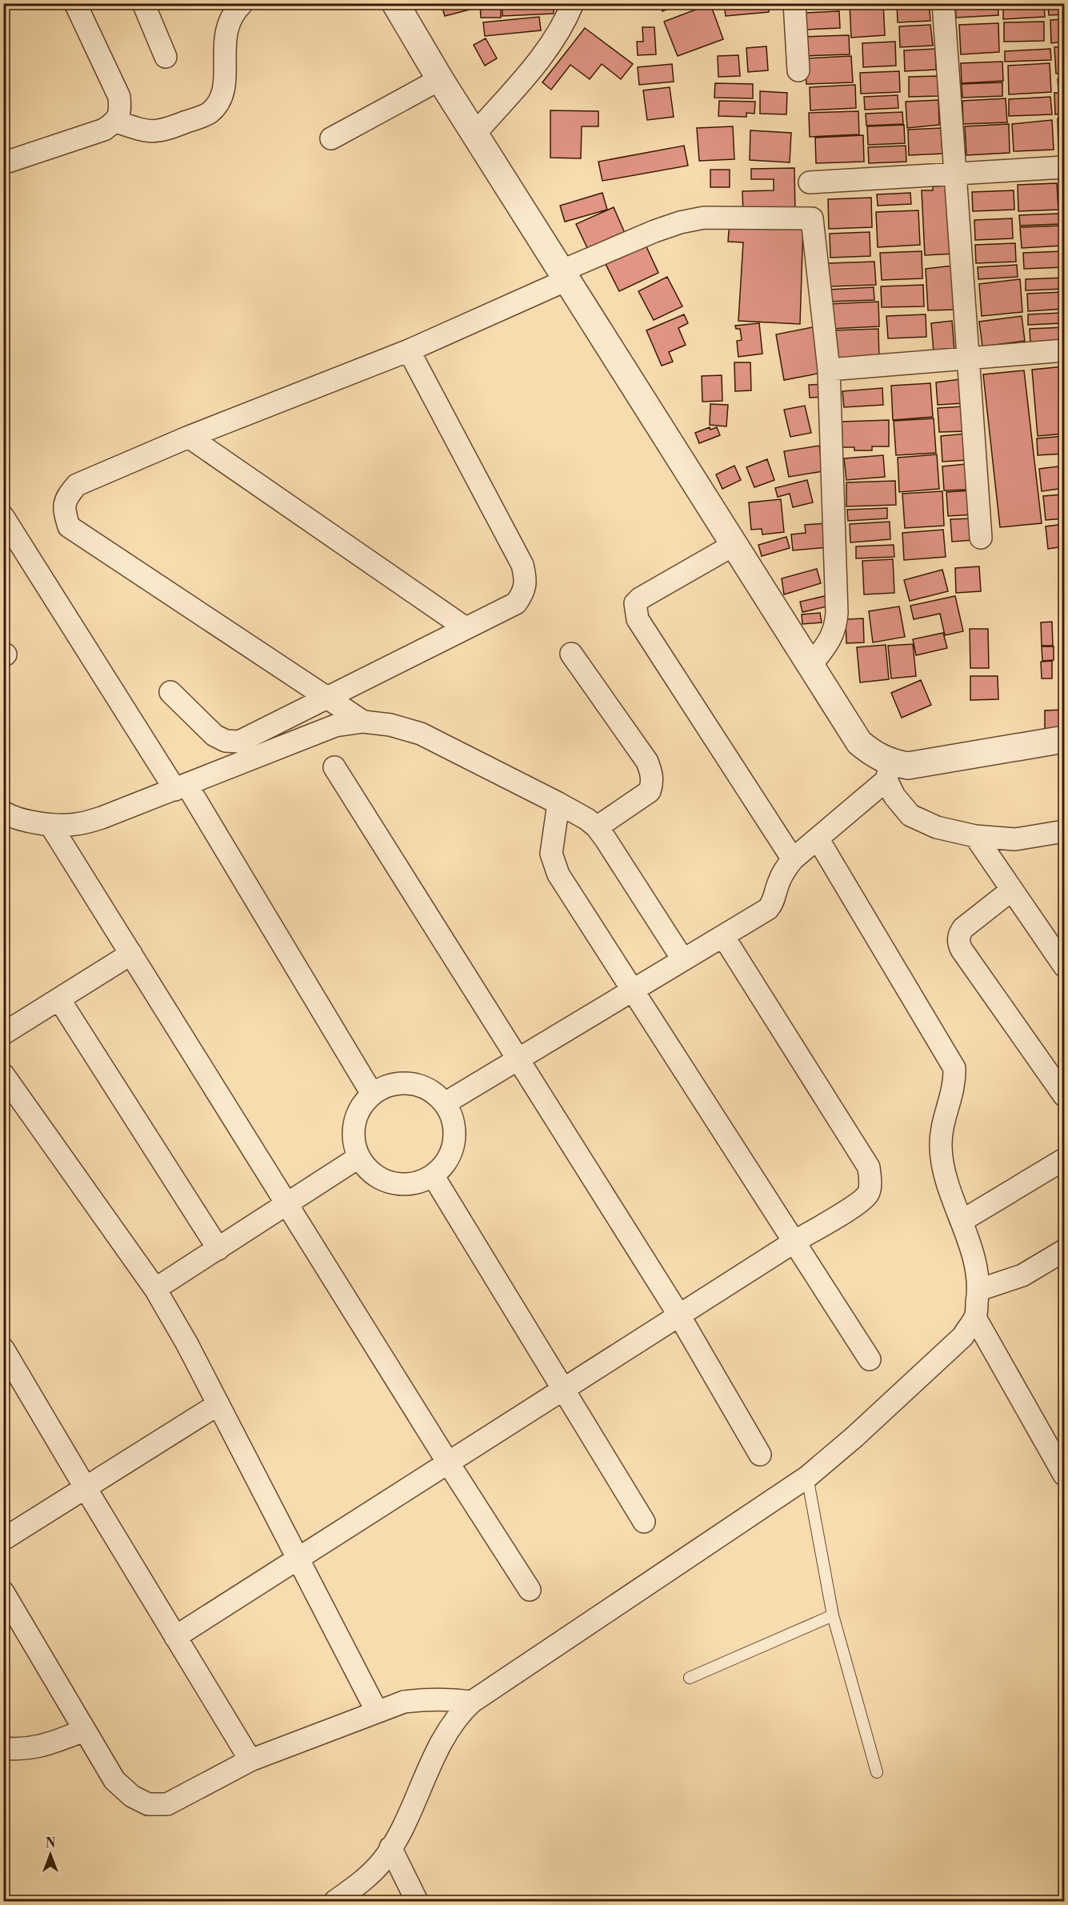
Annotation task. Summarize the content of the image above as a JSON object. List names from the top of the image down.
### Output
{
  "north": "top"
}
